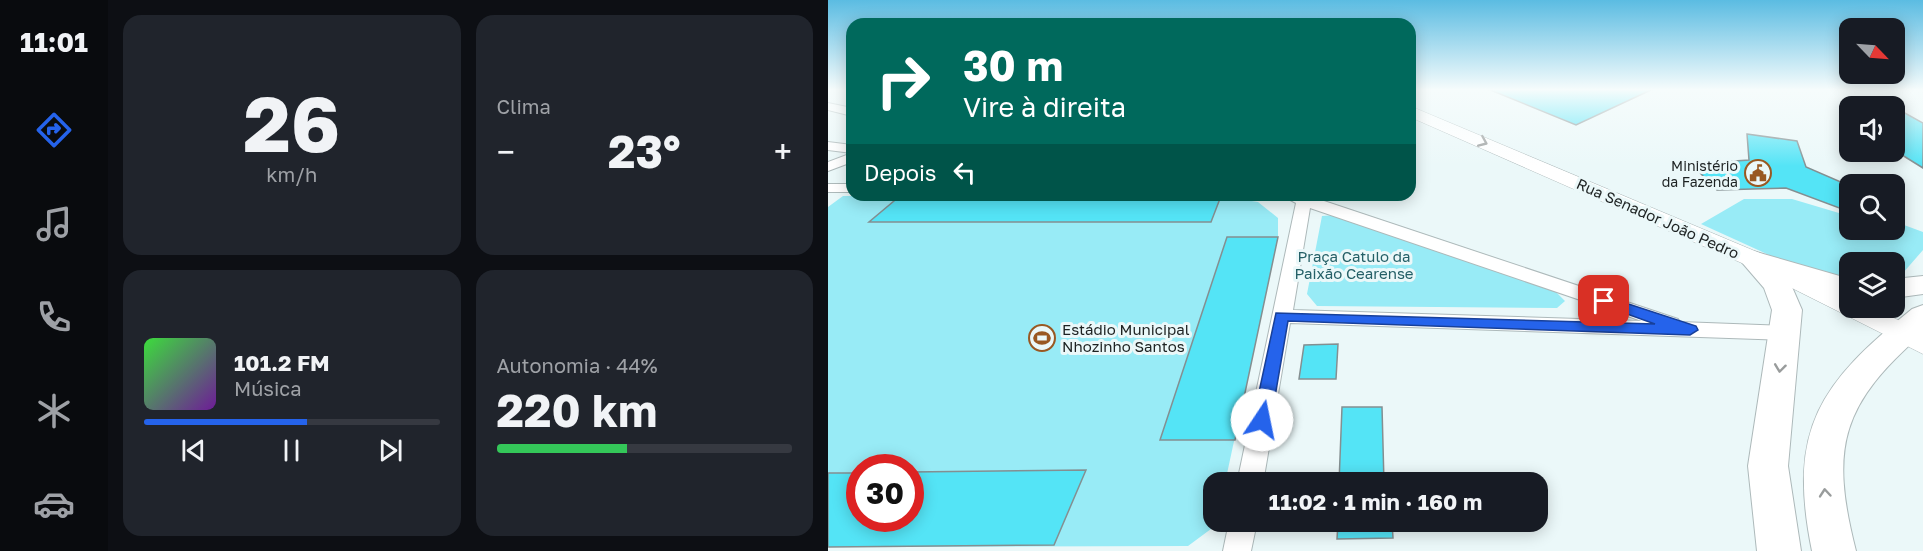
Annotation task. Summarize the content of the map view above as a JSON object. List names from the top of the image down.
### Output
{
  "streets": {
    "main road": ["Rua Senador João Pedro"]
  },
  "one_way": ["Rua Senador João Pedro"],
  "parks": ["Praça Catulo da Paixão Cearense"],
  "places": {
    "public building": ["Ministério da Fazenda"],
    "sports": ["Estádio Municipal Nhozinho Santos"]
  },
  "north": "bottom right",
  "page": {
    "tabs": "11:01",
    "tile": [
      ["26", "km/h"],
      "Clima",
      ["Autonomia · 44%", "220 km"]
    ],
    "turn": ["30 m", "Vire à direita"],
    "heat": ["−", "23°", "+"],
    "then": "Depois",
    "song": ["101.2 FM", "Música"],
    "limit": "30",
    "trip": "11:02 · 1 min · 160 m"
  }
}
